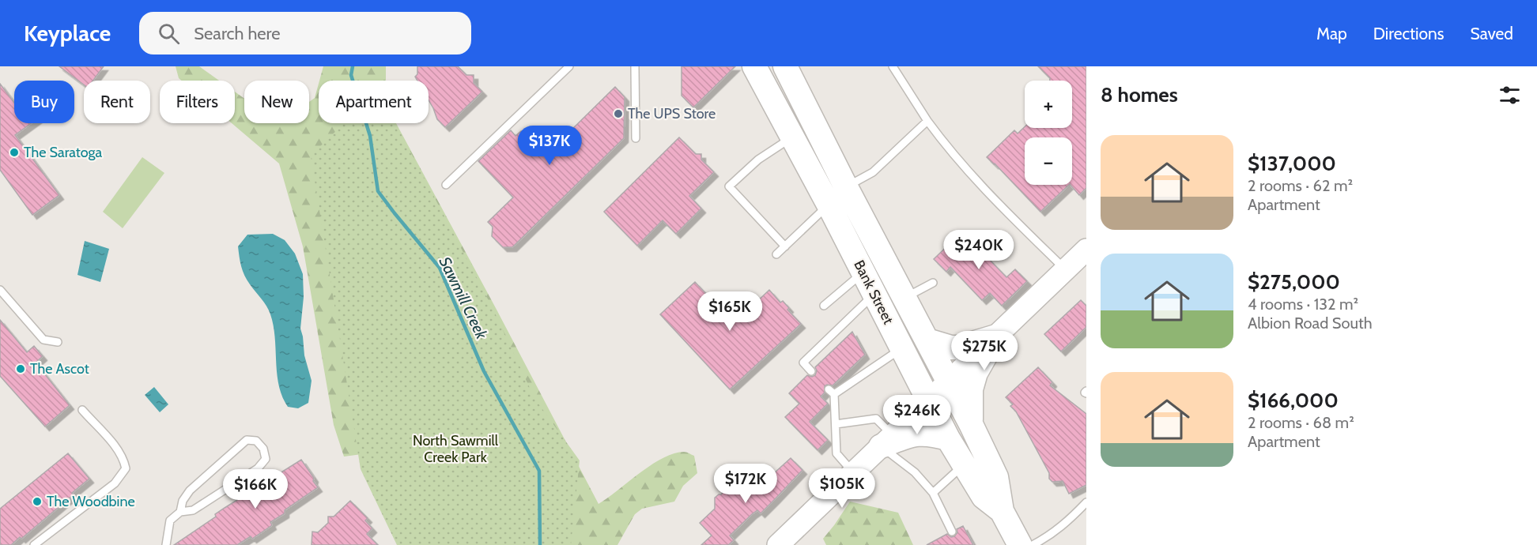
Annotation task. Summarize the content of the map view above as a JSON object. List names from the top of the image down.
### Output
{
  "streets": {
    "main road": ["Bank Street"]
  },
  "water": ["Sawmill Creek"],
  "parks": ["North Sawmill Creek Park"],
  "places": [
    "The UPS Store",
    "The Saratoga",
    "The Ascot",
    "The Woodbine"
  ],
  "page": {
    "header": "Keyplace",
    "search": "Search here",
    "nav": ["Map", "Directions", "Saved"],
    "heading": "8 homes",
    "map_buttons": ["+", "−"],
    "chip": [
      "Buy",
      "Rent",
      "Filters",
      "New",
      "Apartment"
    ],
    "list": [
      {
        "name": "$137,000",
        "note": "2 rooms · 62 m² · Apartment"
      },
      {
        "name": "$275,000",
        "note": "4 rooms · 132 m² · Albion Road South"
      },
      {
        "name": "$166,000",
        "note": "2 rooms · 68 m² · Apartment"
      }
    ],
    "price": [
      "$137K",
      "$240K",
      "$165K",
      "$275K",
      "$246K",
      "$172K",
      "$105K",
      "$166K"
    ]
  }
}
